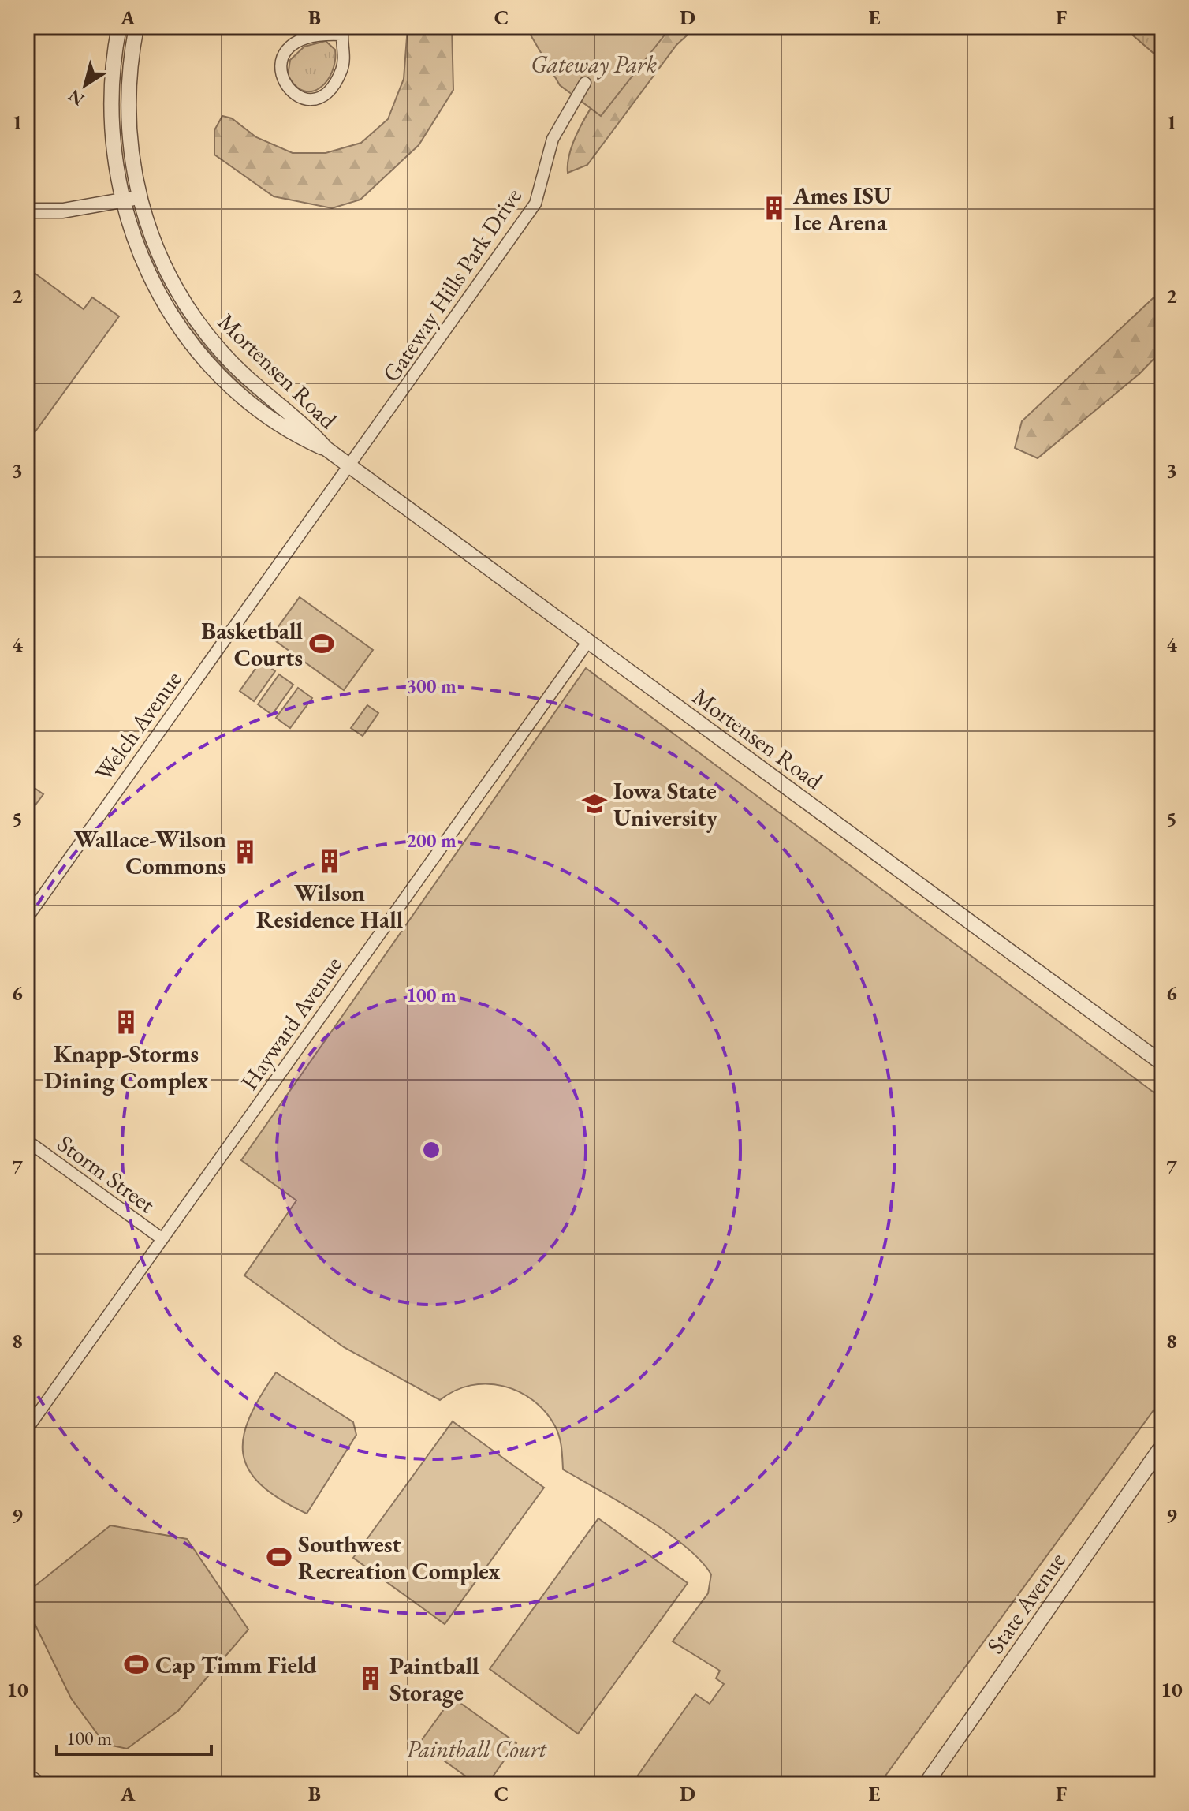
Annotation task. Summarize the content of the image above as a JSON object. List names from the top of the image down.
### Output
{
  "streets": {
    "street": [
      "Gateway Hills Park Drive",
      "Mortensen Road",
      "Welch Avenue",
      "Hayward Avenue",
      "Storm Street",
      "State Avenue"
    ]
  },
  "crossings": [
    ["Gateway Hills Park Drive", "Mortensen Road"],
    ["Gateway Hills Park Drive", "Welch Avenue"],
    ["Mortensen Road", "Welch Avenue"],
    ["Mortensen Road", "Hayward Avenue"],
    ["Hayward Avenue", "Storm Street"]
  ],
  "parks": ["Gateway Park", "Paintball Court"],
  "places": {
    "building": [
      "Ames ISU Ice Arena",
      "Wallace-Wilson Commons",
      "Wilson Residence Hall",
      "Knapp-Storms Dining Complex",
      "Paintball Storage"
    ],
    "sports": ["Basketball Courts", "Southwest Recreation Complex", "Cap Timm Field"],
    "school or university": ["Iowa State University"]
  },
  "scale_bar": "100 m",
  "north": "bottom left",
  "grid": {
    "columns": [
      "A",
      "B",
      "C",
      "D",
      "E",
      "F"
    ],
    "rows": [
      "1",
      "2",
      "3",
      "4",
      "5",
      "6",
      "7",
      "8",
      "9",
      "10"
    ]
  },
  "rings": ["300 m", "200 m", "100 m"]
}
